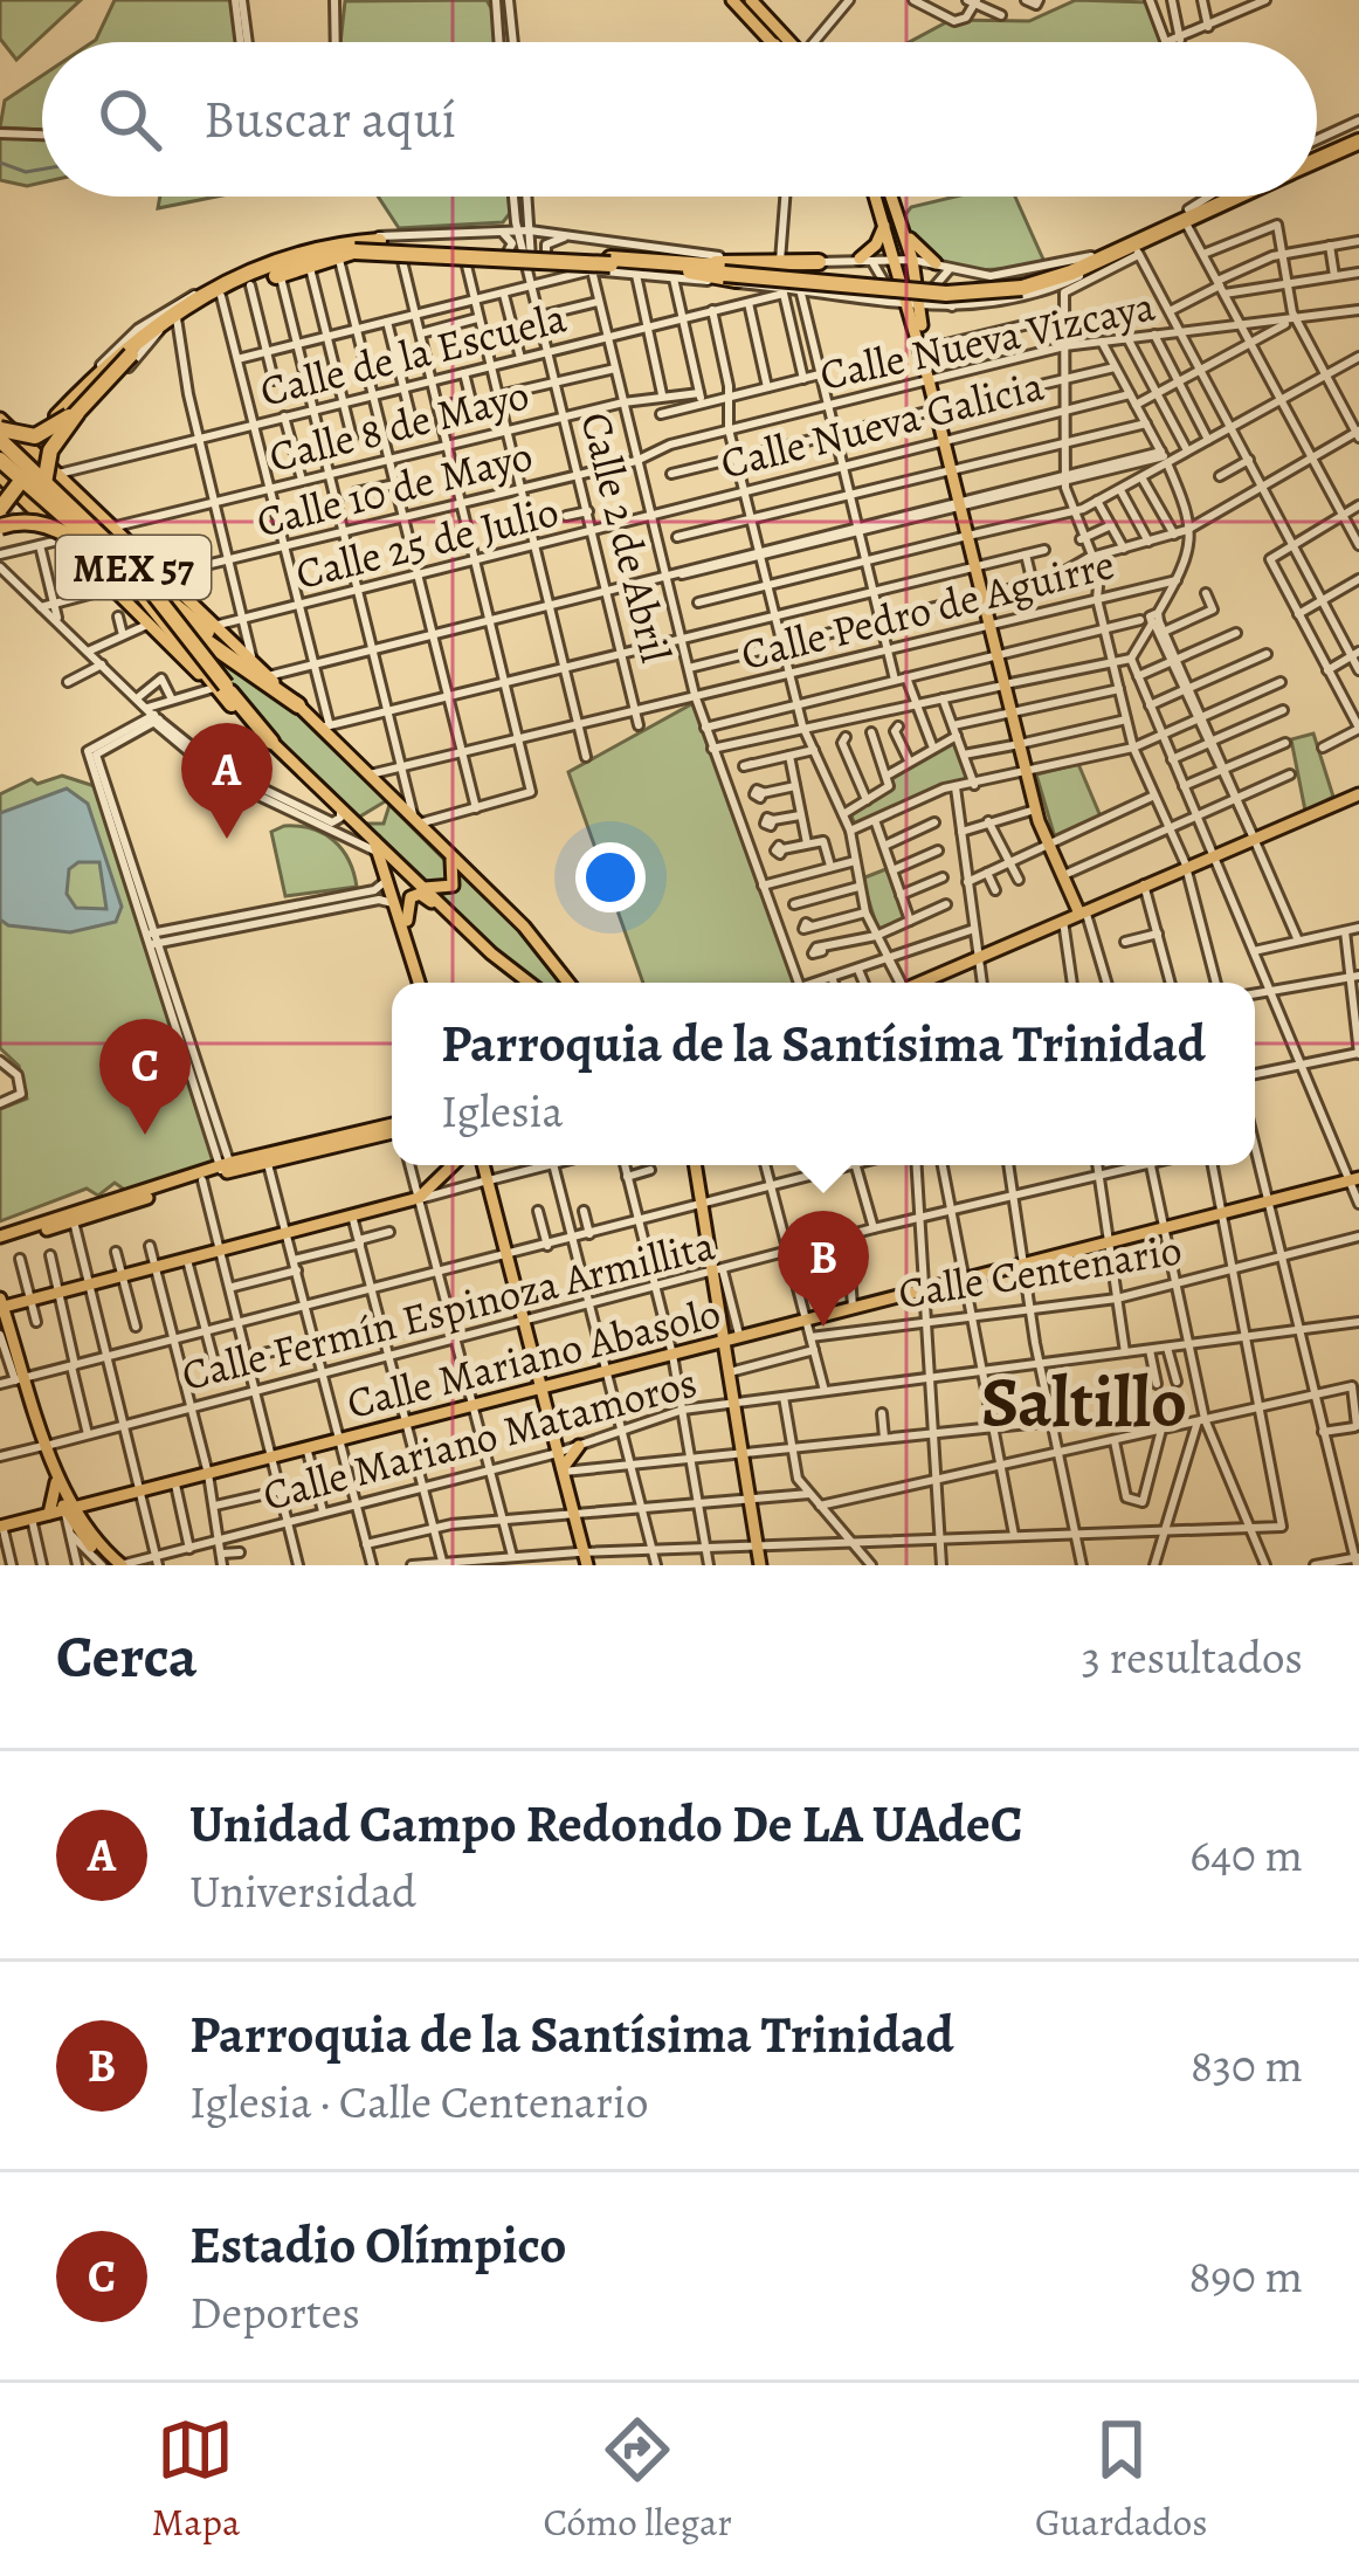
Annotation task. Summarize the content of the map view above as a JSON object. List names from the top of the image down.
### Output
{
  "streets": {
    "highway": ["MEX 57"],
    "main road": ["Calle Mariano Abasolo"],
    "street": [
      "Calle Nueva Vizcaya",
      "Calle de la Escuela",
      "Calle Nueva Galicia",
      "Calle 8 de Mayo",
      "Calle 10 de Mayo",
      "Calle 2 de Abril",
      "Calle 25 de Julio",
      "Calle Pedro de Aguirre",
      "Calle Centenario",
      "Calle Fermín Espinoza Armillita",
      "Calle Mariano Matamoros"
    ]
  },
  "crossings": [
    ["Calle Nueva Vizcaya", "Calle 10 de Mayo"],
    ["Calle de la Escuela", "Calle 2 de Abril"],
    ["Calle Nueva Galicia", "Calle 25 de Julio"],
    ["Calle 8 de Mayo", "Calle 2 de Abril"],
    ["Calle 10 de Mayo", "Calle 2 de Abril"],
    ["Calle 2 de Abril", "Calle 25 de Julio"],
    ["Calle 2 de Abril", "Calle Pedro de Aguirre"],
    ["Calle 25 de Julio", "MEX 57"],
    ["MEX 57", "Calle Pedro de Aguirre"]
  ],
  "districts": ["Saltillo"],
  "page": {
    "search": "Buscar aquí",
    "pins": ["A", "C", "B"],
    "popup": ["Parroquia de la Santísima Trinidad", "Iglesia"],
    "heading": ["Cerca", "3 resultados"],
    "list": [
      {
        "mark": "A",
        "name": "Unidad Campo Redondo De LA UAdeC",
        "note": "Universidad",
        "value": "640 m"
      },
      {
        "mark": "B",
        "name": "Parroquia de la Santísima Trinidad",
        "note": "Iglesia · Calle Centenario",
        "value": "830 m"
      },
      {
        "mark": "C",
        "name": "Estadio Olímpico",
        "note": "Deportes",
        "value": "890 m"
      }
    ],
    "nav": ["Mapa", "Cómo llegar", "Guardados"]
  }
}
